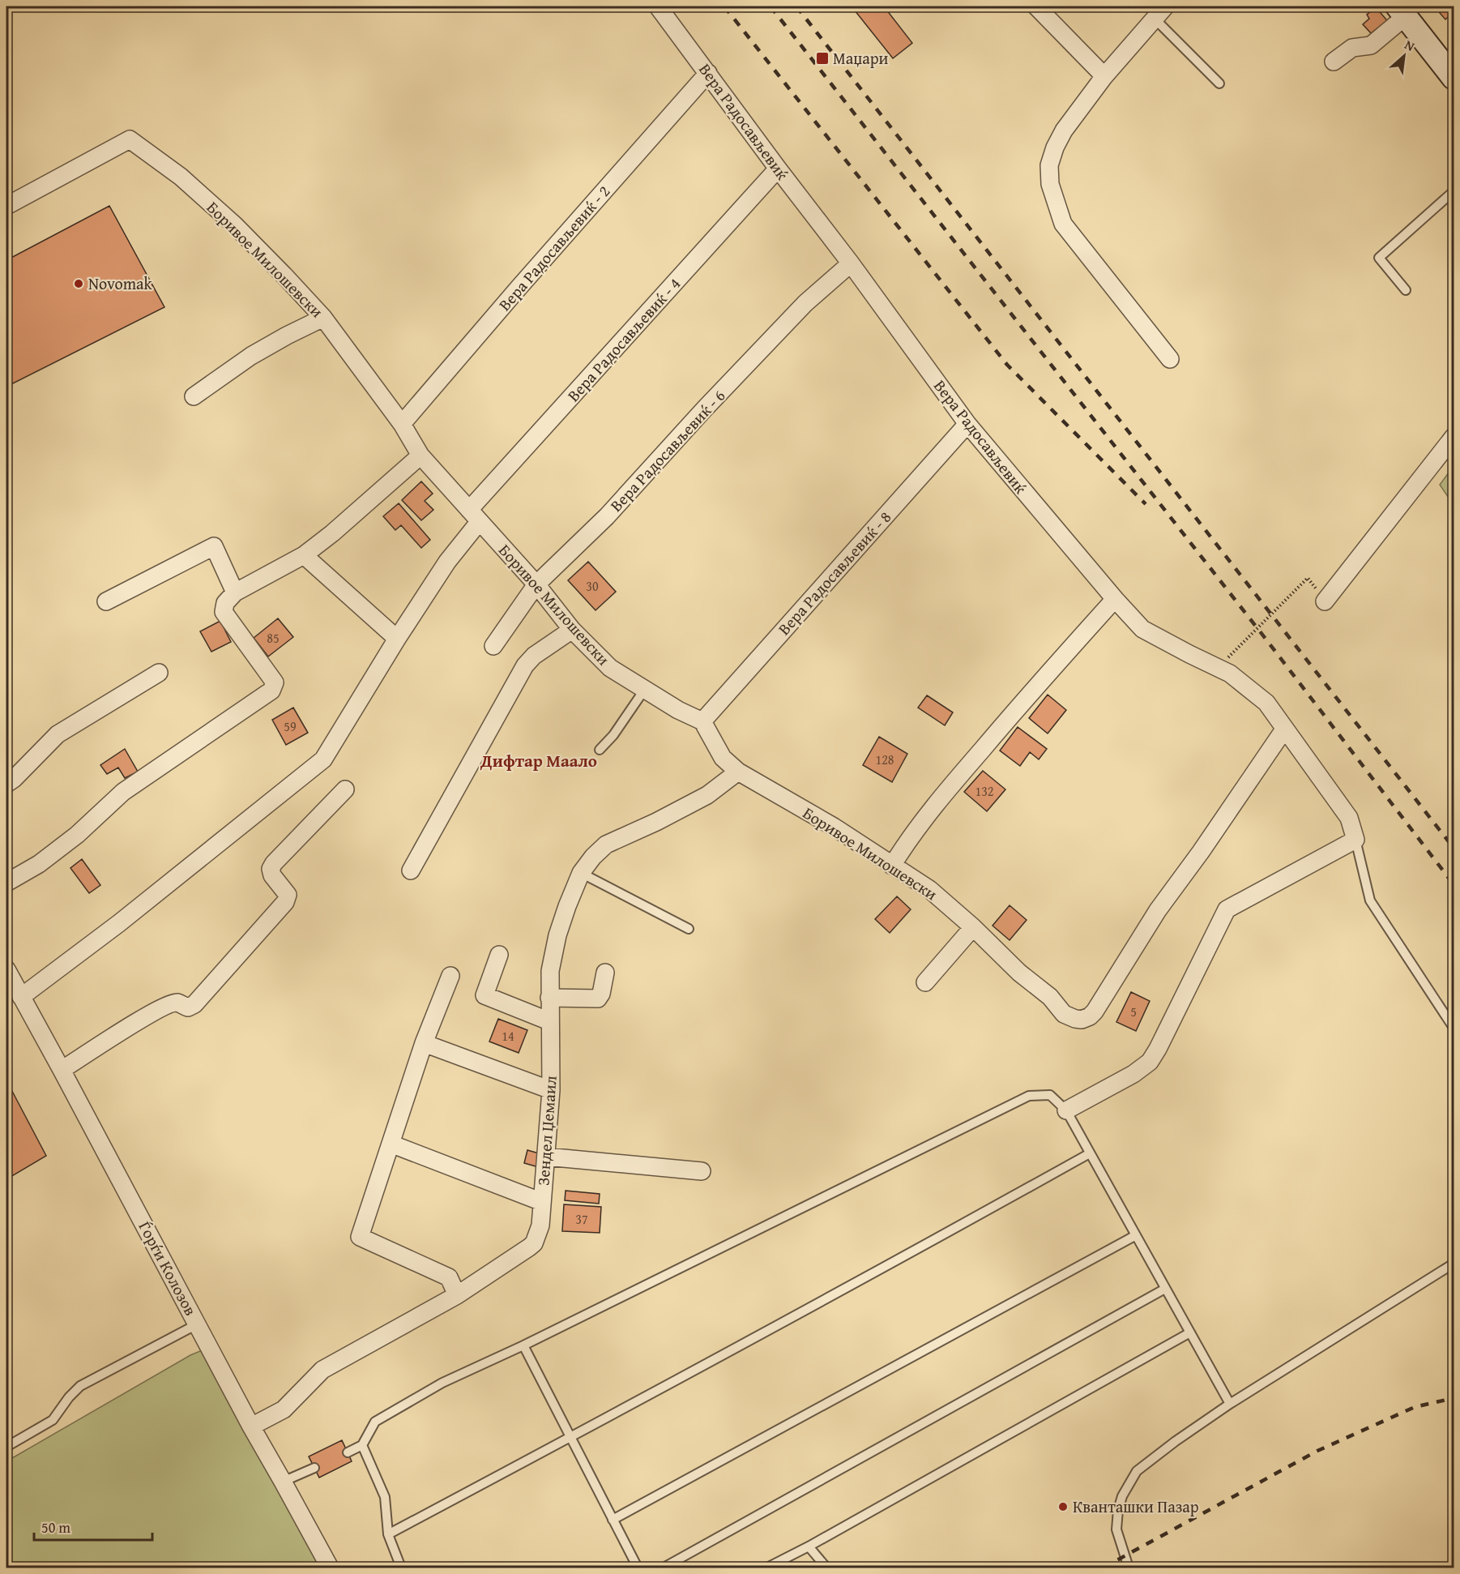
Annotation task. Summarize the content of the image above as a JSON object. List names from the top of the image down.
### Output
{
  "streets": {
    "street": [
      "Вера Радосављевиќ",
      "Вера Радосављевиќ - 2",
      "Боривое Милошевски",
      "Вера Радосављевиќ - 4",
      "Вера Радосављевиќ - 6",
      "Вера Радосављевиќ - 8",
      "Зендел Џемаил",
      "Ѓорѓи Колозов"
    ]
  },
  "crossings": [
    ["Вера Радосављевиќ", "Вера Радосављевиќ - 2"],
    ["Вера Радосављевиќ", "Боривое Милошевски"],
    ["Вера Радосављевиќ", "Вера Радосављевиќ - 4"],
    ["Вера Радосављевиќ", "Вера Радосављевиќ - 6"],
    ["Вера Радосављевиќ", "Вера Радосављевиќ - 8"],
    ["Вера Радосављевиќ - 2", "Боривое Милошевски"],
    ["Боривое Милошевски", "Вера Радосављевиќ - 4"],
    ["Боривое Милошевски", "Вера Радосављевиќ - 6"],
    ["Боривое Милошевски", "Вера Радосављевиќ - 8"],
    ["Боривое Милошевски", "Зендел Џемаил"],
    ["Вера Радосављевиќ - 4", "Ѓорѓи Колозов"],
    ["Зендел Џемаил", "Ѓорѓи Колозов"]
  ],
  "districts": ["Дифтар Маало"],
  "places": {
    "transit": ["Маџари"],
    "other": ["Novomak", "Кванташки Пазар"]
  },
  "house_numbers": [
    "30",
    "85",
    "59",
    "128",
    "132",
    "5",
    "14",
    "37"
  ],
  "scale_bar": "50 m",
  "north": "top right"
}
